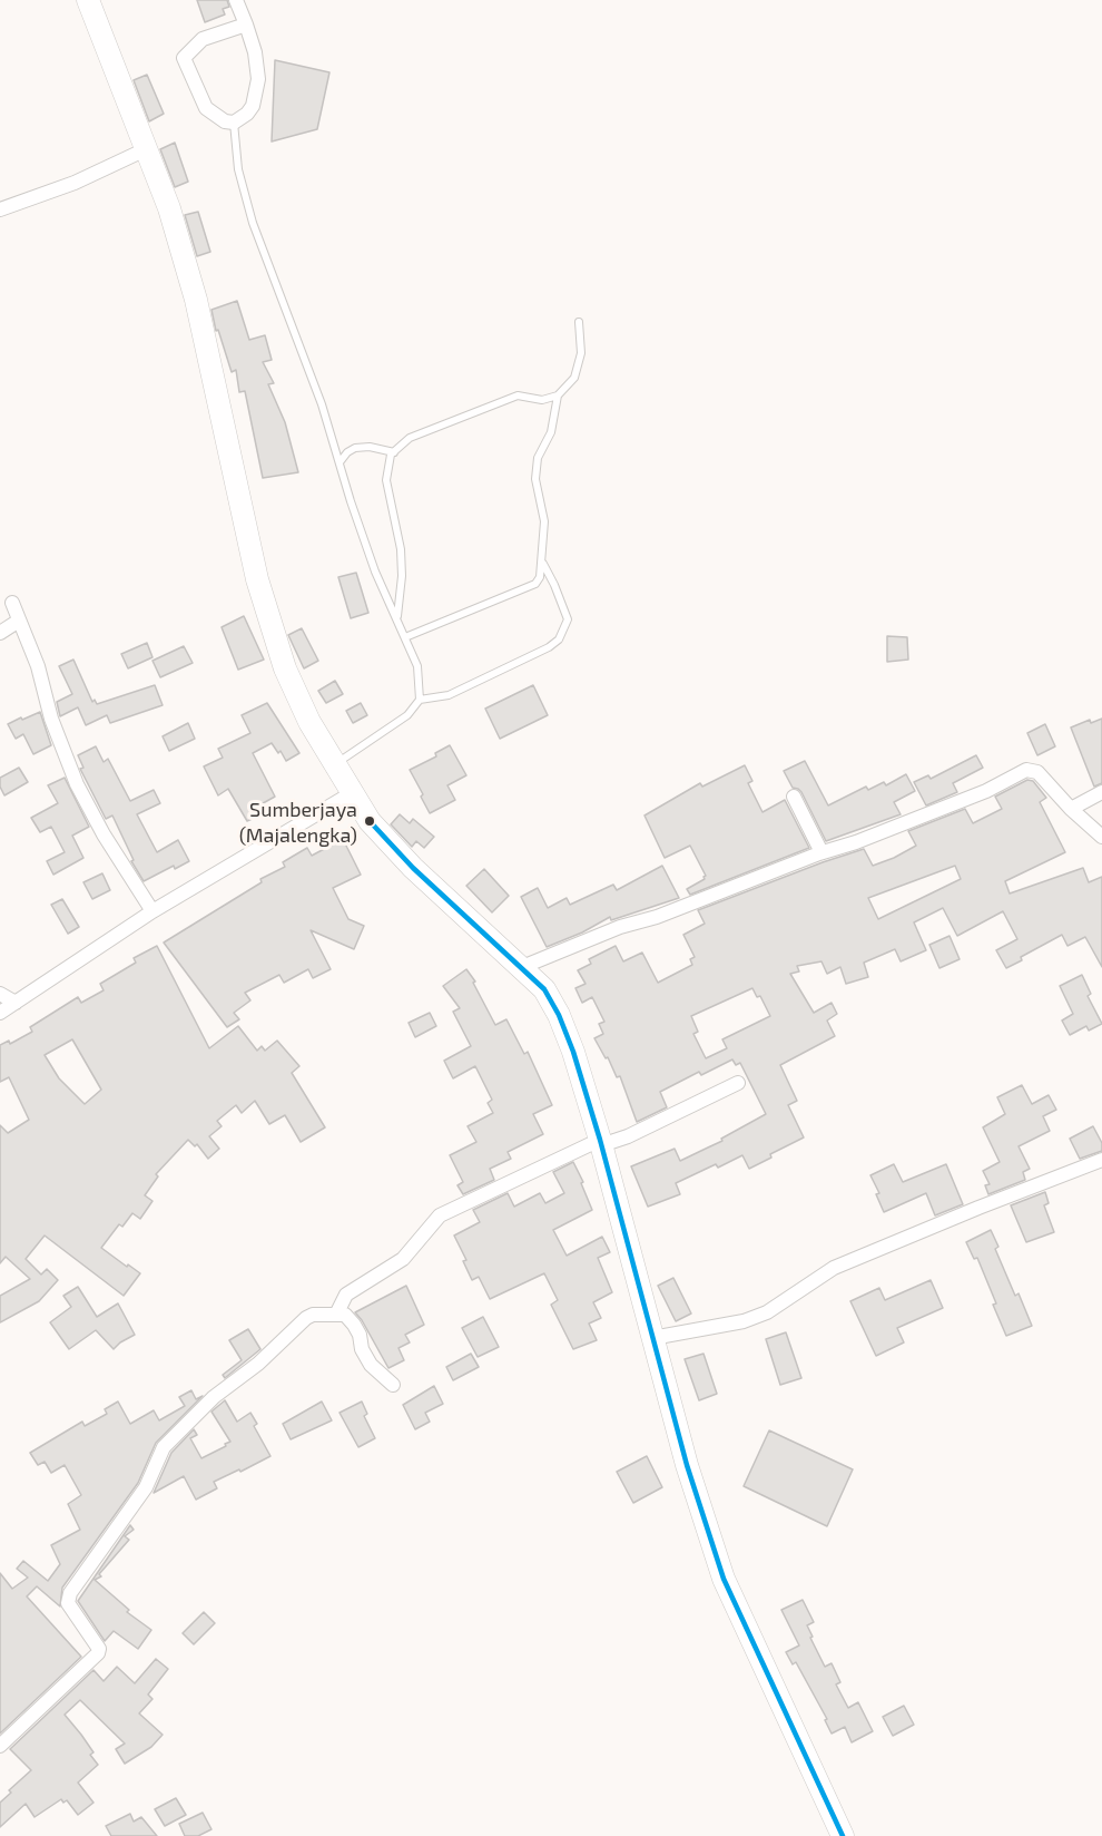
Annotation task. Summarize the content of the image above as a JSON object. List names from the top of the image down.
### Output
{
  "places": ["Sumberjaya (Majalengka)"]
}
